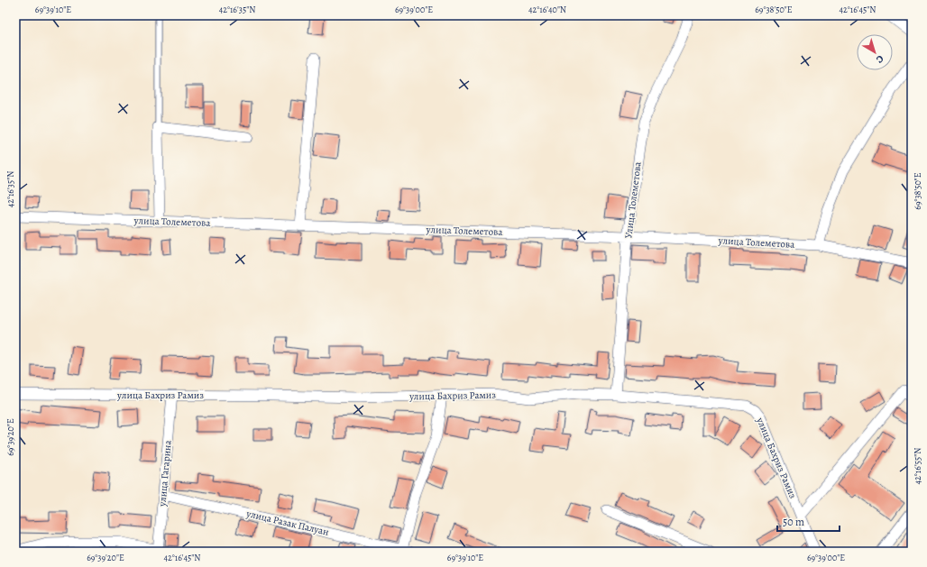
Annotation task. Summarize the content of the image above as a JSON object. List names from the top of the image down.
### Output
{
  "streets": {
    "street": [
      "Улица Толеметова",
      "улица Толеметова",
      "улица Бахриз Рамиз",
      "улица Гагарина",
      "улица Разак Палуан"
    ]
  },
  "crossings": [
    ["Улица Толеметова", "улица Толеметова"],
    ["Улица Толеметова", "улица Бахриз Рамиз"],
    ["улица Бахриз Рамиз", "улица Гагарина"],
    ["улица Гагарина", "улица Разак Палуан"]
  ],
  "scale_bar": "50 m",
  "north": "bottom right",
  "coordinates": [
    "69°39'10\"E",
    "42°16'35\"N",
    "69°39'00\"E",
    "42°16'40\"N",
    "69°38'50\"E",
    "42°16'45\"N",
    "69°39'20\"E",
    "42°16'55\"N"
  ]
}
